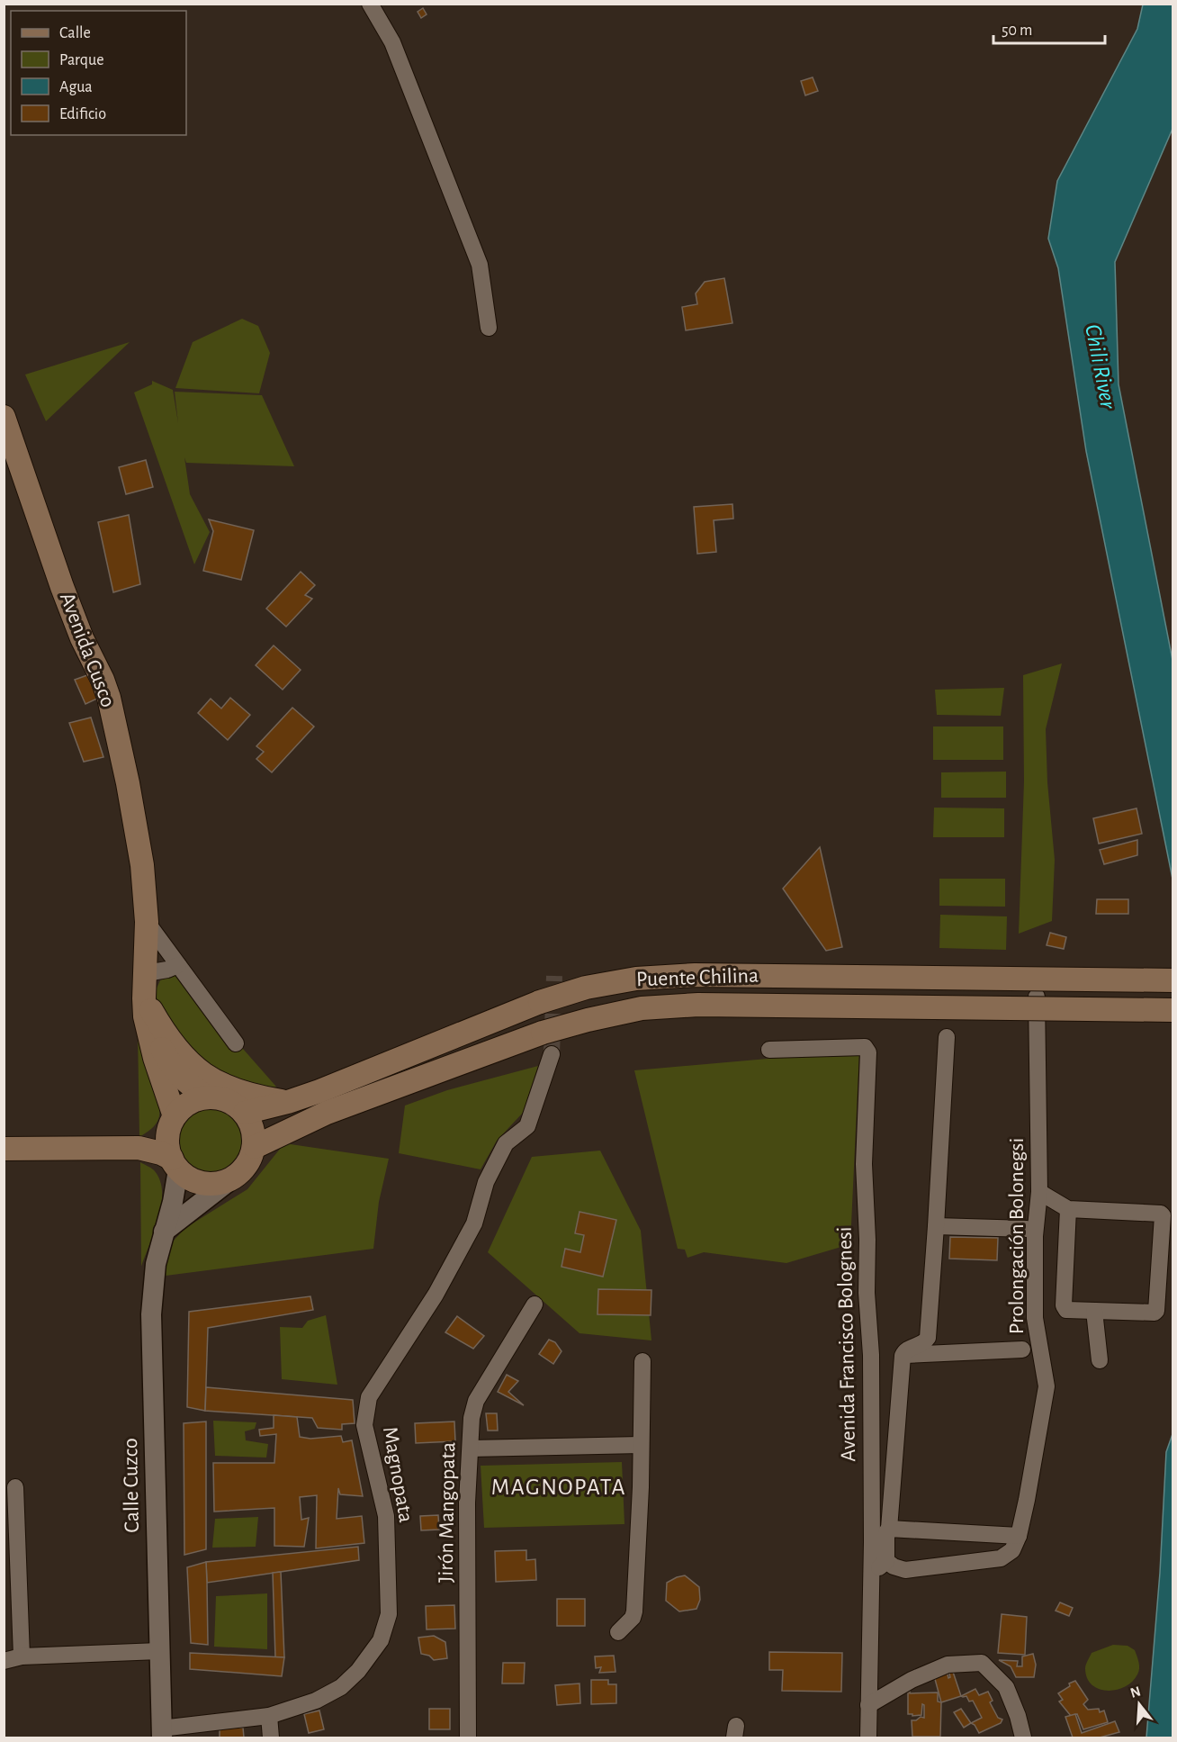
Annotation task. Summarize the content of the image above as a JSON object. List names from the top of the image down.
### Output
{
  "streets": {
    "main road": ["Avenida Cusco", "Puente Chilina"],
    "street": [
      "Prolongación Bolonegsi",
      "Avenida Francisco Bolognesi",
      "Magnopata",
      "Calle Cuzco",
      "Jirón Mangopata"
    ]
  },
  "crossings": [
    ["Avenida Cusco", "Puente Chilina"],
    ["Avenida Cusco", "Calle Cuzco"],
    ["Puente Chilina", "Calle Cuzco"],
    ["Magnopata", "Calle Cuzco"]
  ],
  "districts": ["MAGNOPATA"],
  "water": ["Chili River"],
  "legend": [
    "Calle",
    "Parque",
    "Agua",
    "Edificio"
  ],
  "scale_bar": "50 m",
  "north": "top"
}
